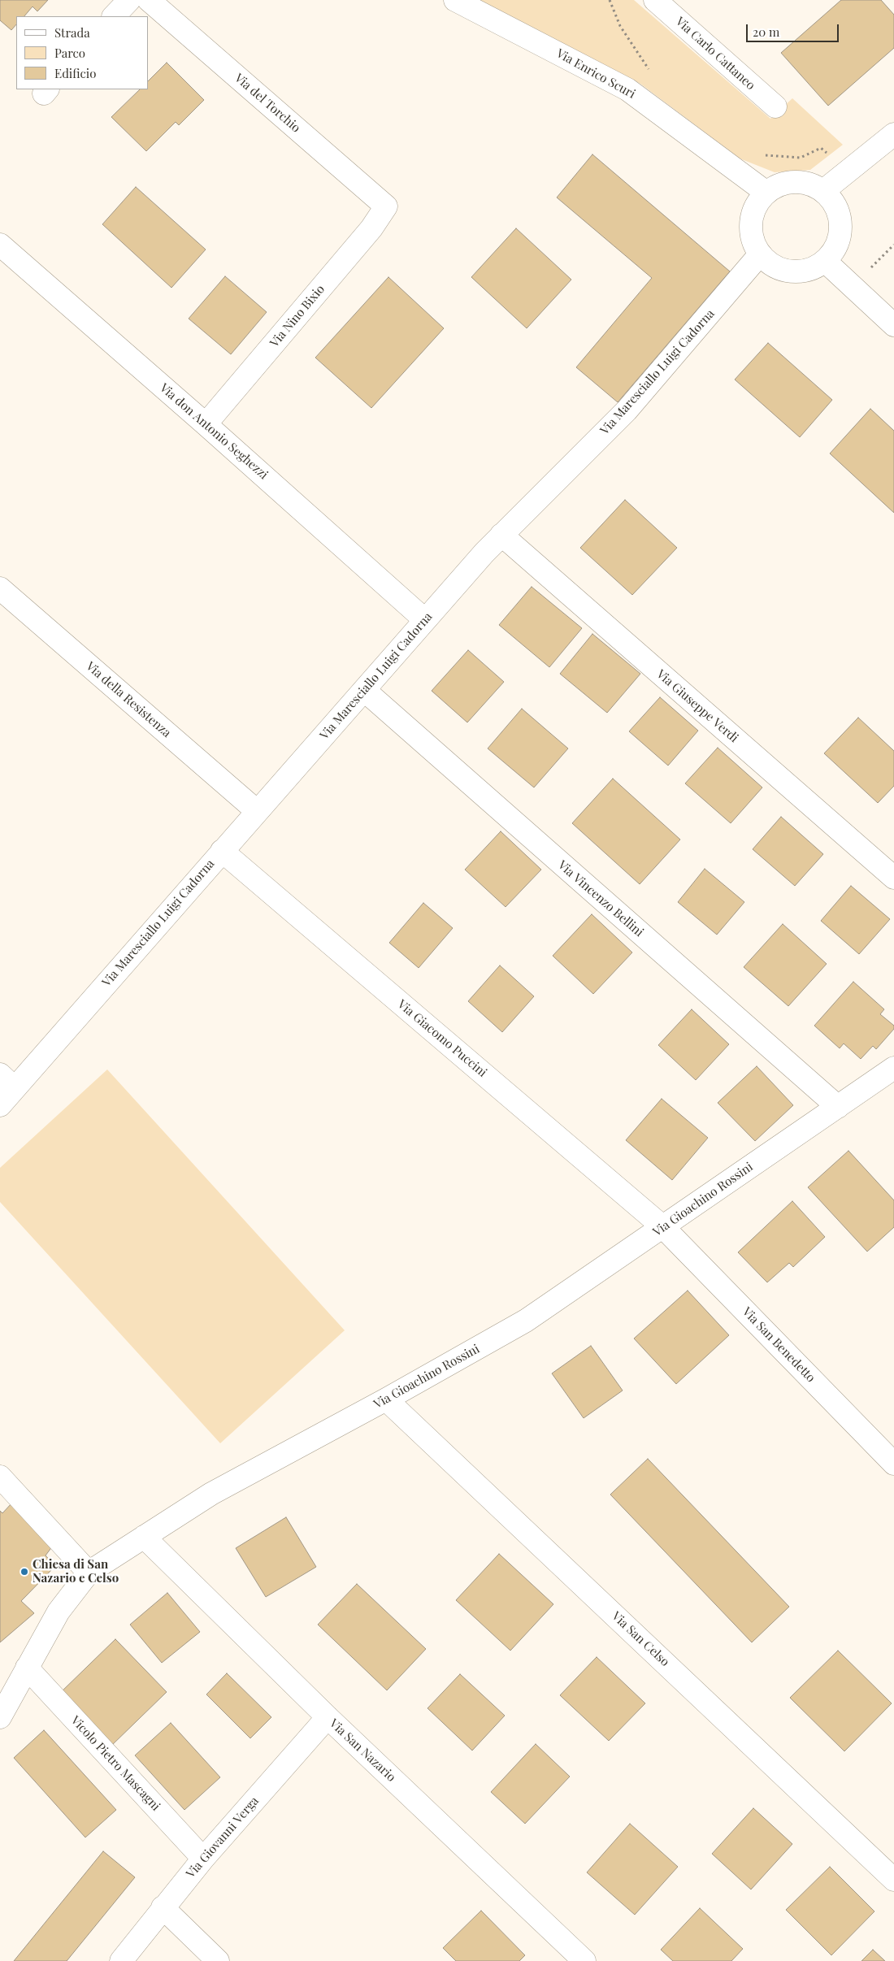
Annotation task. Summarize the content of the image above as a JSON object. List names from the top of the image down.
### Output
{
  "streets": {
    "street": [
      "Via Carlo Cattaneo",
      "Via Enrico Scuri",
      "Via del Torchio",
      "Via Nino Bixio",
      "Via Maresciallo Luigi Cadorna",
      "Via don Antonio Seghezzi",
      "Via della Resistenza",
      "Via Giuseppe Verdi",
      "Via Vincenzo Bellini",
      "Via Giacomo Puccini",
      "Via Gioachino Rossini",
      "Via San Benedetto",
      "Via San Celso",
      "Via San Nazario",
      "Vicolo Pietro Mascagni",
      "Via Giovanni Verga"
    ]
  },
  "crossings": [
    ["Via Enrico Scuri", "Via Maresciallo Luigi Cadorna"],
    ["Via del Torchio", "Via Nino Bixio"],
    ["Via Nino Bixio", "Via don Antonio Seghezzi"],
    ["Via Maresciallo Luigi Cadorna", "Via don Antonio Seghezzi"],
    ["Via Maresciallo Luigi Cadorna", "Via della Resistenza"],
    ["Via Maresciallo Luigi Cadorna", "Via Giuseppe Verdi"],
    ["Via Maresciallo Luigi Cadorna", "Via Vincenzo Bellini"],
    ["Via Maresciallo Luigi Cadorna", "Via Giacomo Puccini"],
    ["Via Vincenzo Bellini", "Via Gioachino Rossini"],
    ["Via Giacomo Puccini", "Via Gioachino Rossini"],
    ["Via Giacomo Puccini", "Via San Benedetto"],
    ["Via Gioachino Rossini", "Via San Benedetto"],
    ["Via Gioachino Rossini", "Via San Celso"],
    ["Via Gioachino Rossini", "Via San Nazario"],
    ["Via Gioachino Rossini", "Vicolo Pietro Mascagni"],
    ["Via San Nazario", "Via Giovanni Verga"],
    ["Vicolo Pietro Mascagni", "Via Giovanni Verga"]
  ],
  "places": ["Chiesa di San Nazario e Celso"],
  "legend": ["Strada", "Parco", "Edificio"],
  "scale_bar": "20 m"
}
